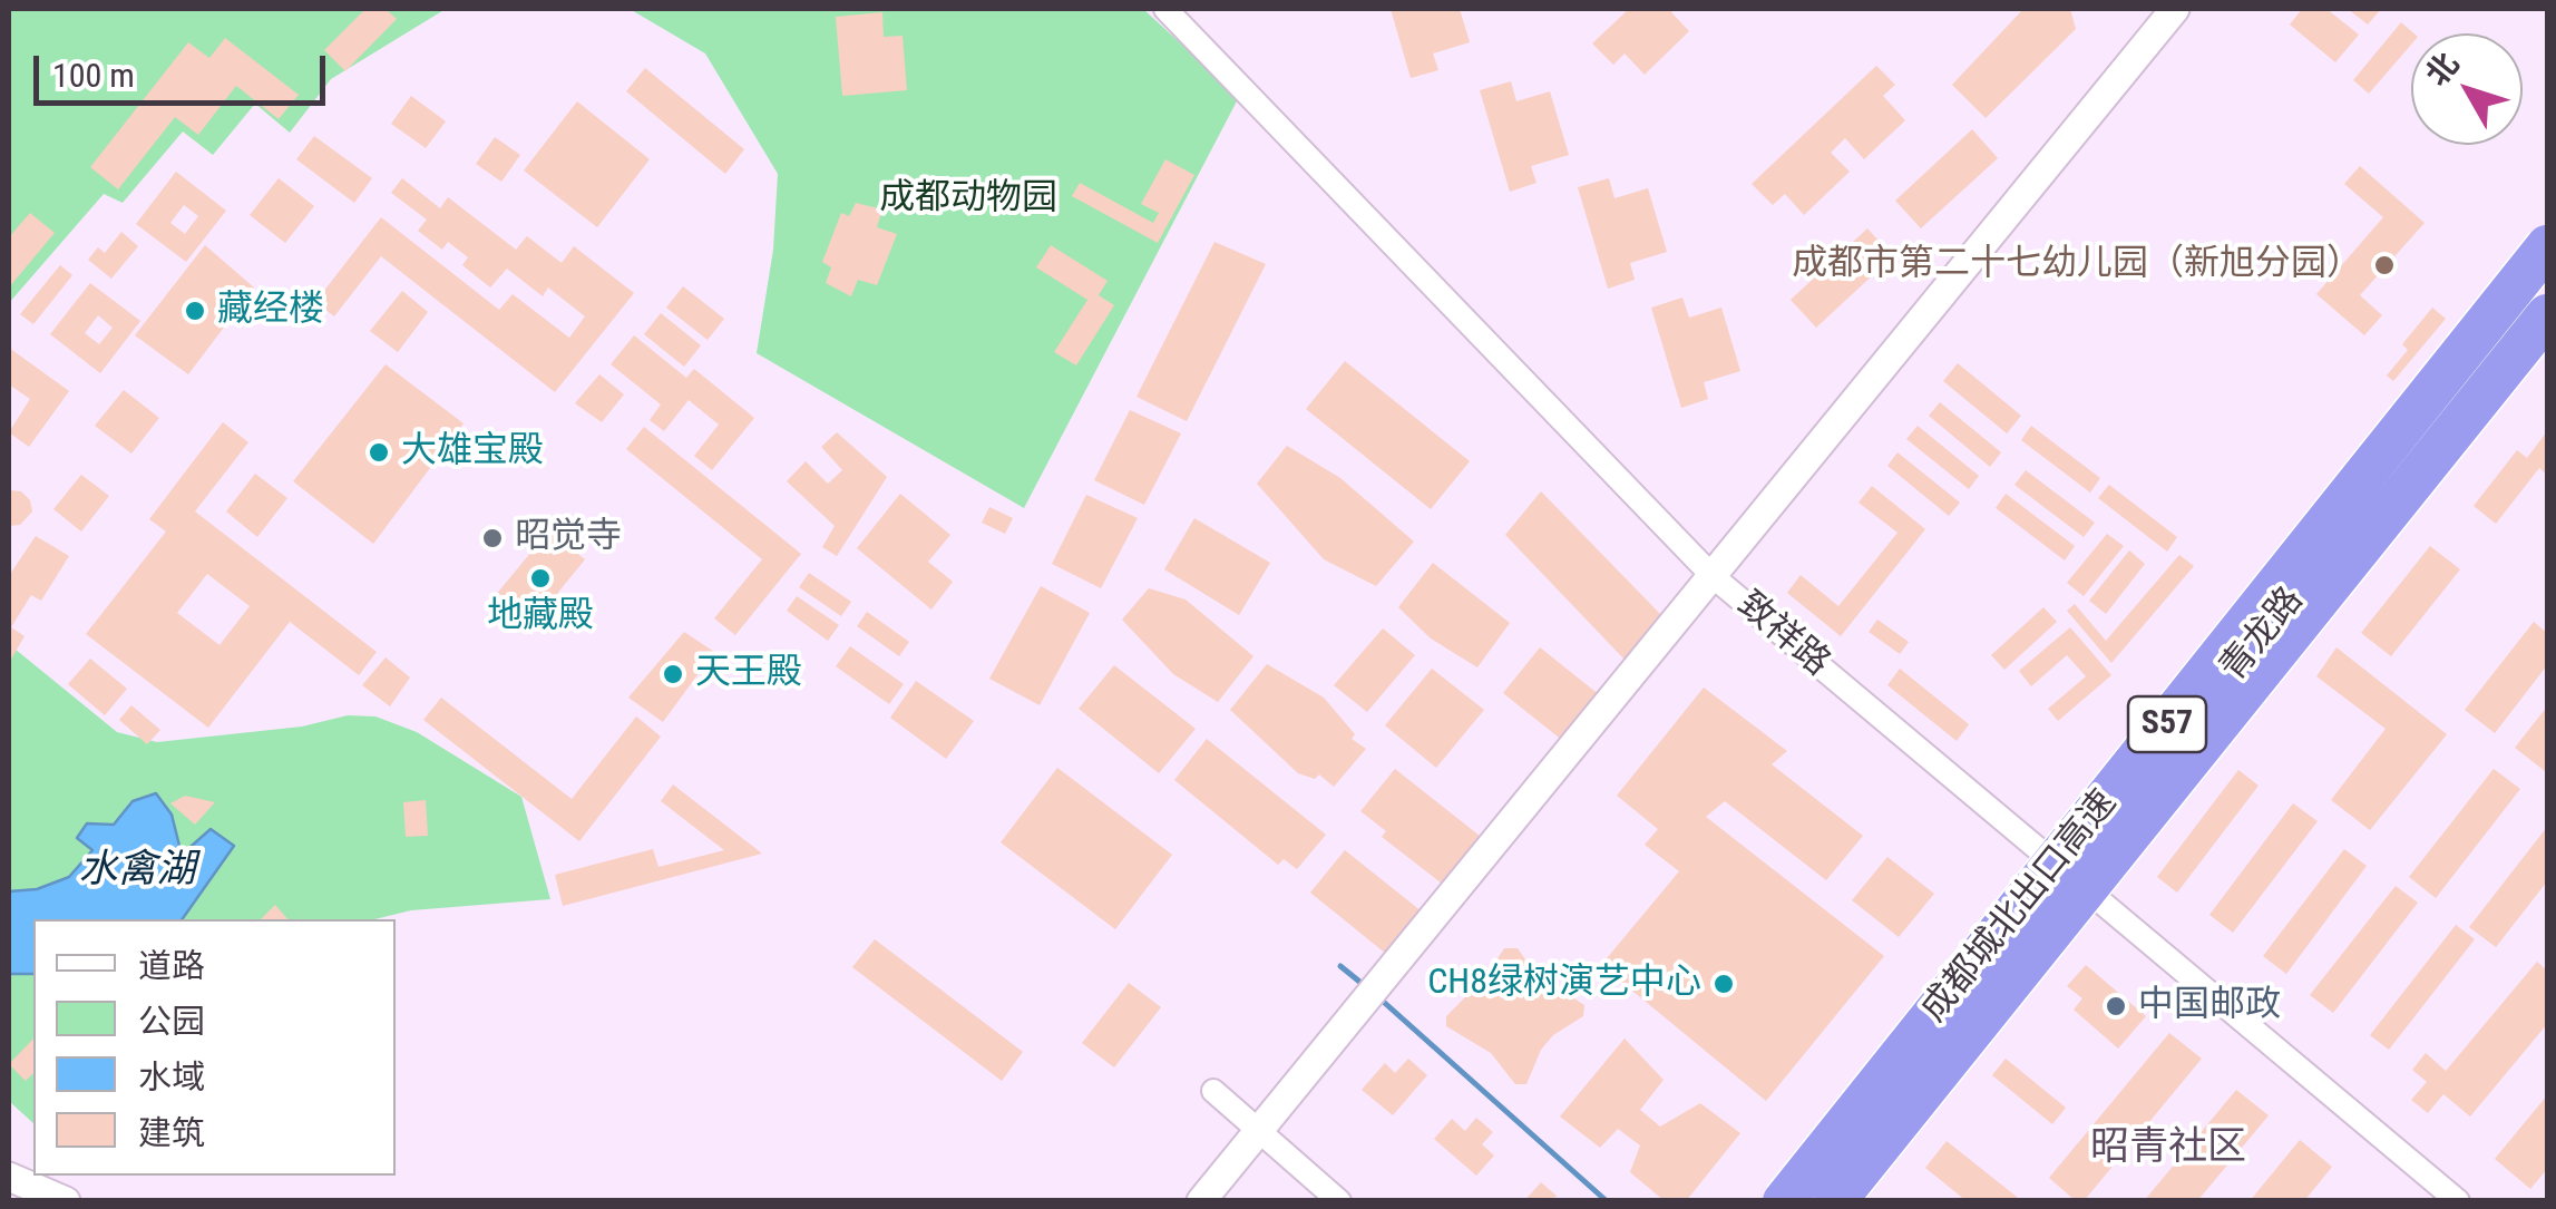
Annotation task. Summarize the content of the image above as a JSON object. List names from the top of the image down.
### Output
{
  "streets": {
    "highway": ["S57", "成都城北出口高速"],
    "street": ["致祥路", "青龙路"]
  },
  "crossings": [
    ["致祥路", "青龙路"]
  ],
  "districts": ["昭青社区"],
  "water": ["水禽湖"],
  "parks": ["成都动物园"],
  "places": [
    "成都市第二十七幼儿园（新旭分园）",
    "藏经楼",
    "大雄宝殿",
    "昭觉寺",
    "地藏殿",
    "天王殿",
    "CH8绿树演艺中心",
    "中国邮政"
  ],
  "legend": [
    "道路",
    "公园",
    "水域",
    "建筑"
  ],
  "scale_bar": "100 m",
  "north": "top left"
}
